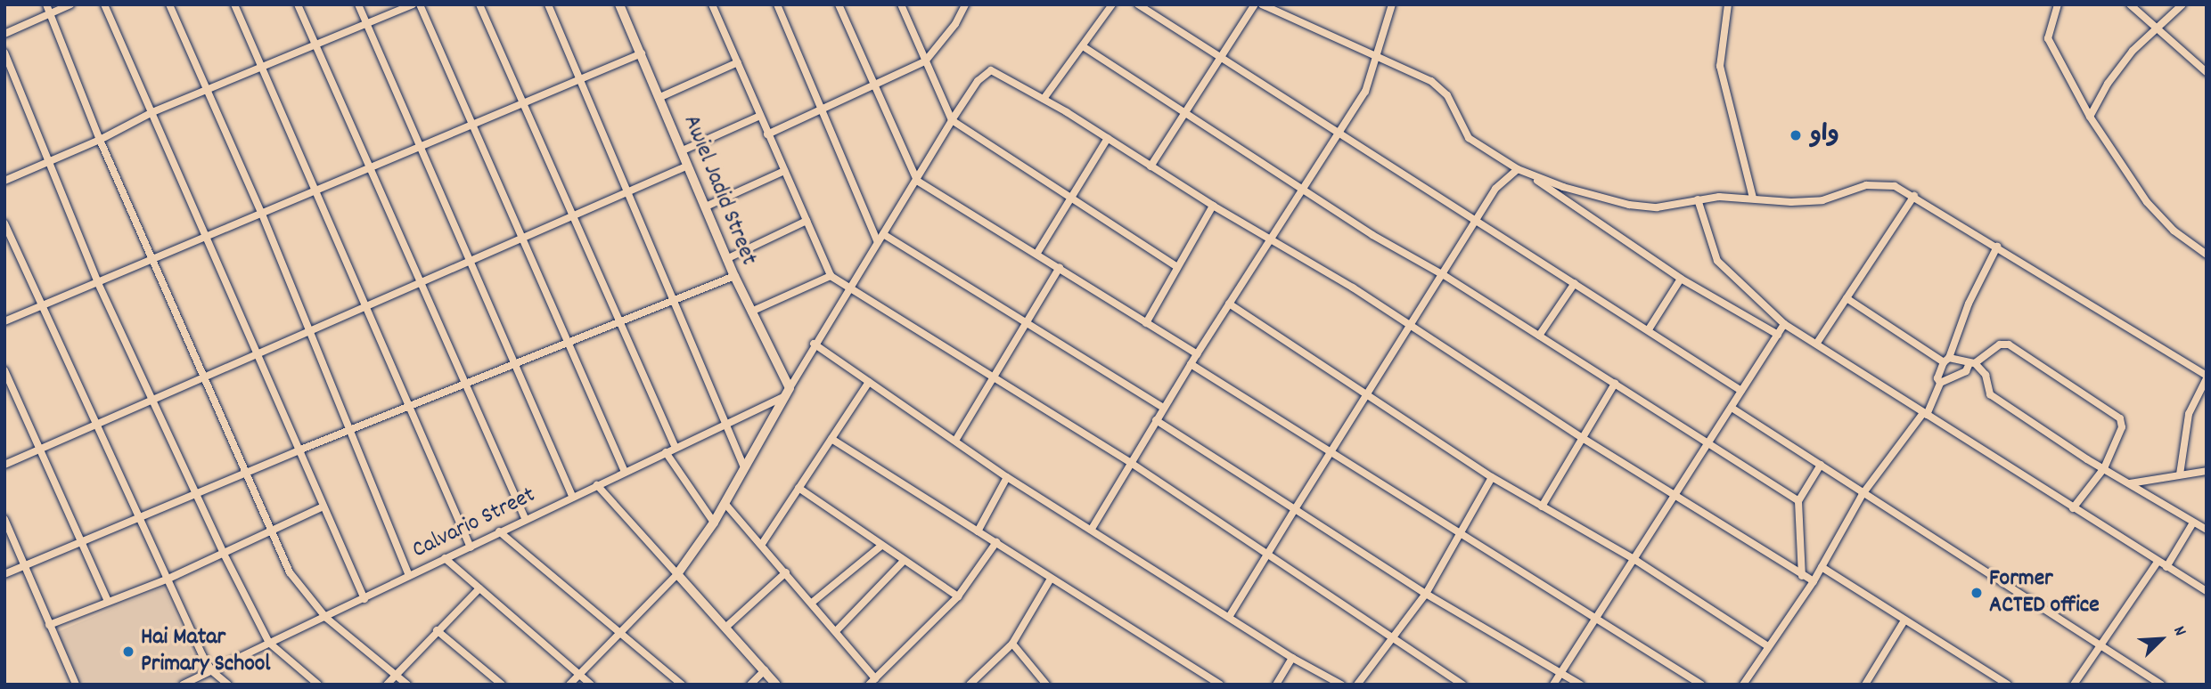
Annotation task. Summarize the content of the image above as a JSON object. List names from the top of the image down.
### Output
{
  "streets": {
    "street": ["Awiel Jadid Street", "Calvario Street"]
  },
  "places": ["واو", "Former ACTED office", "Hai Matar Primary School"],
  "north": "top right"
}
